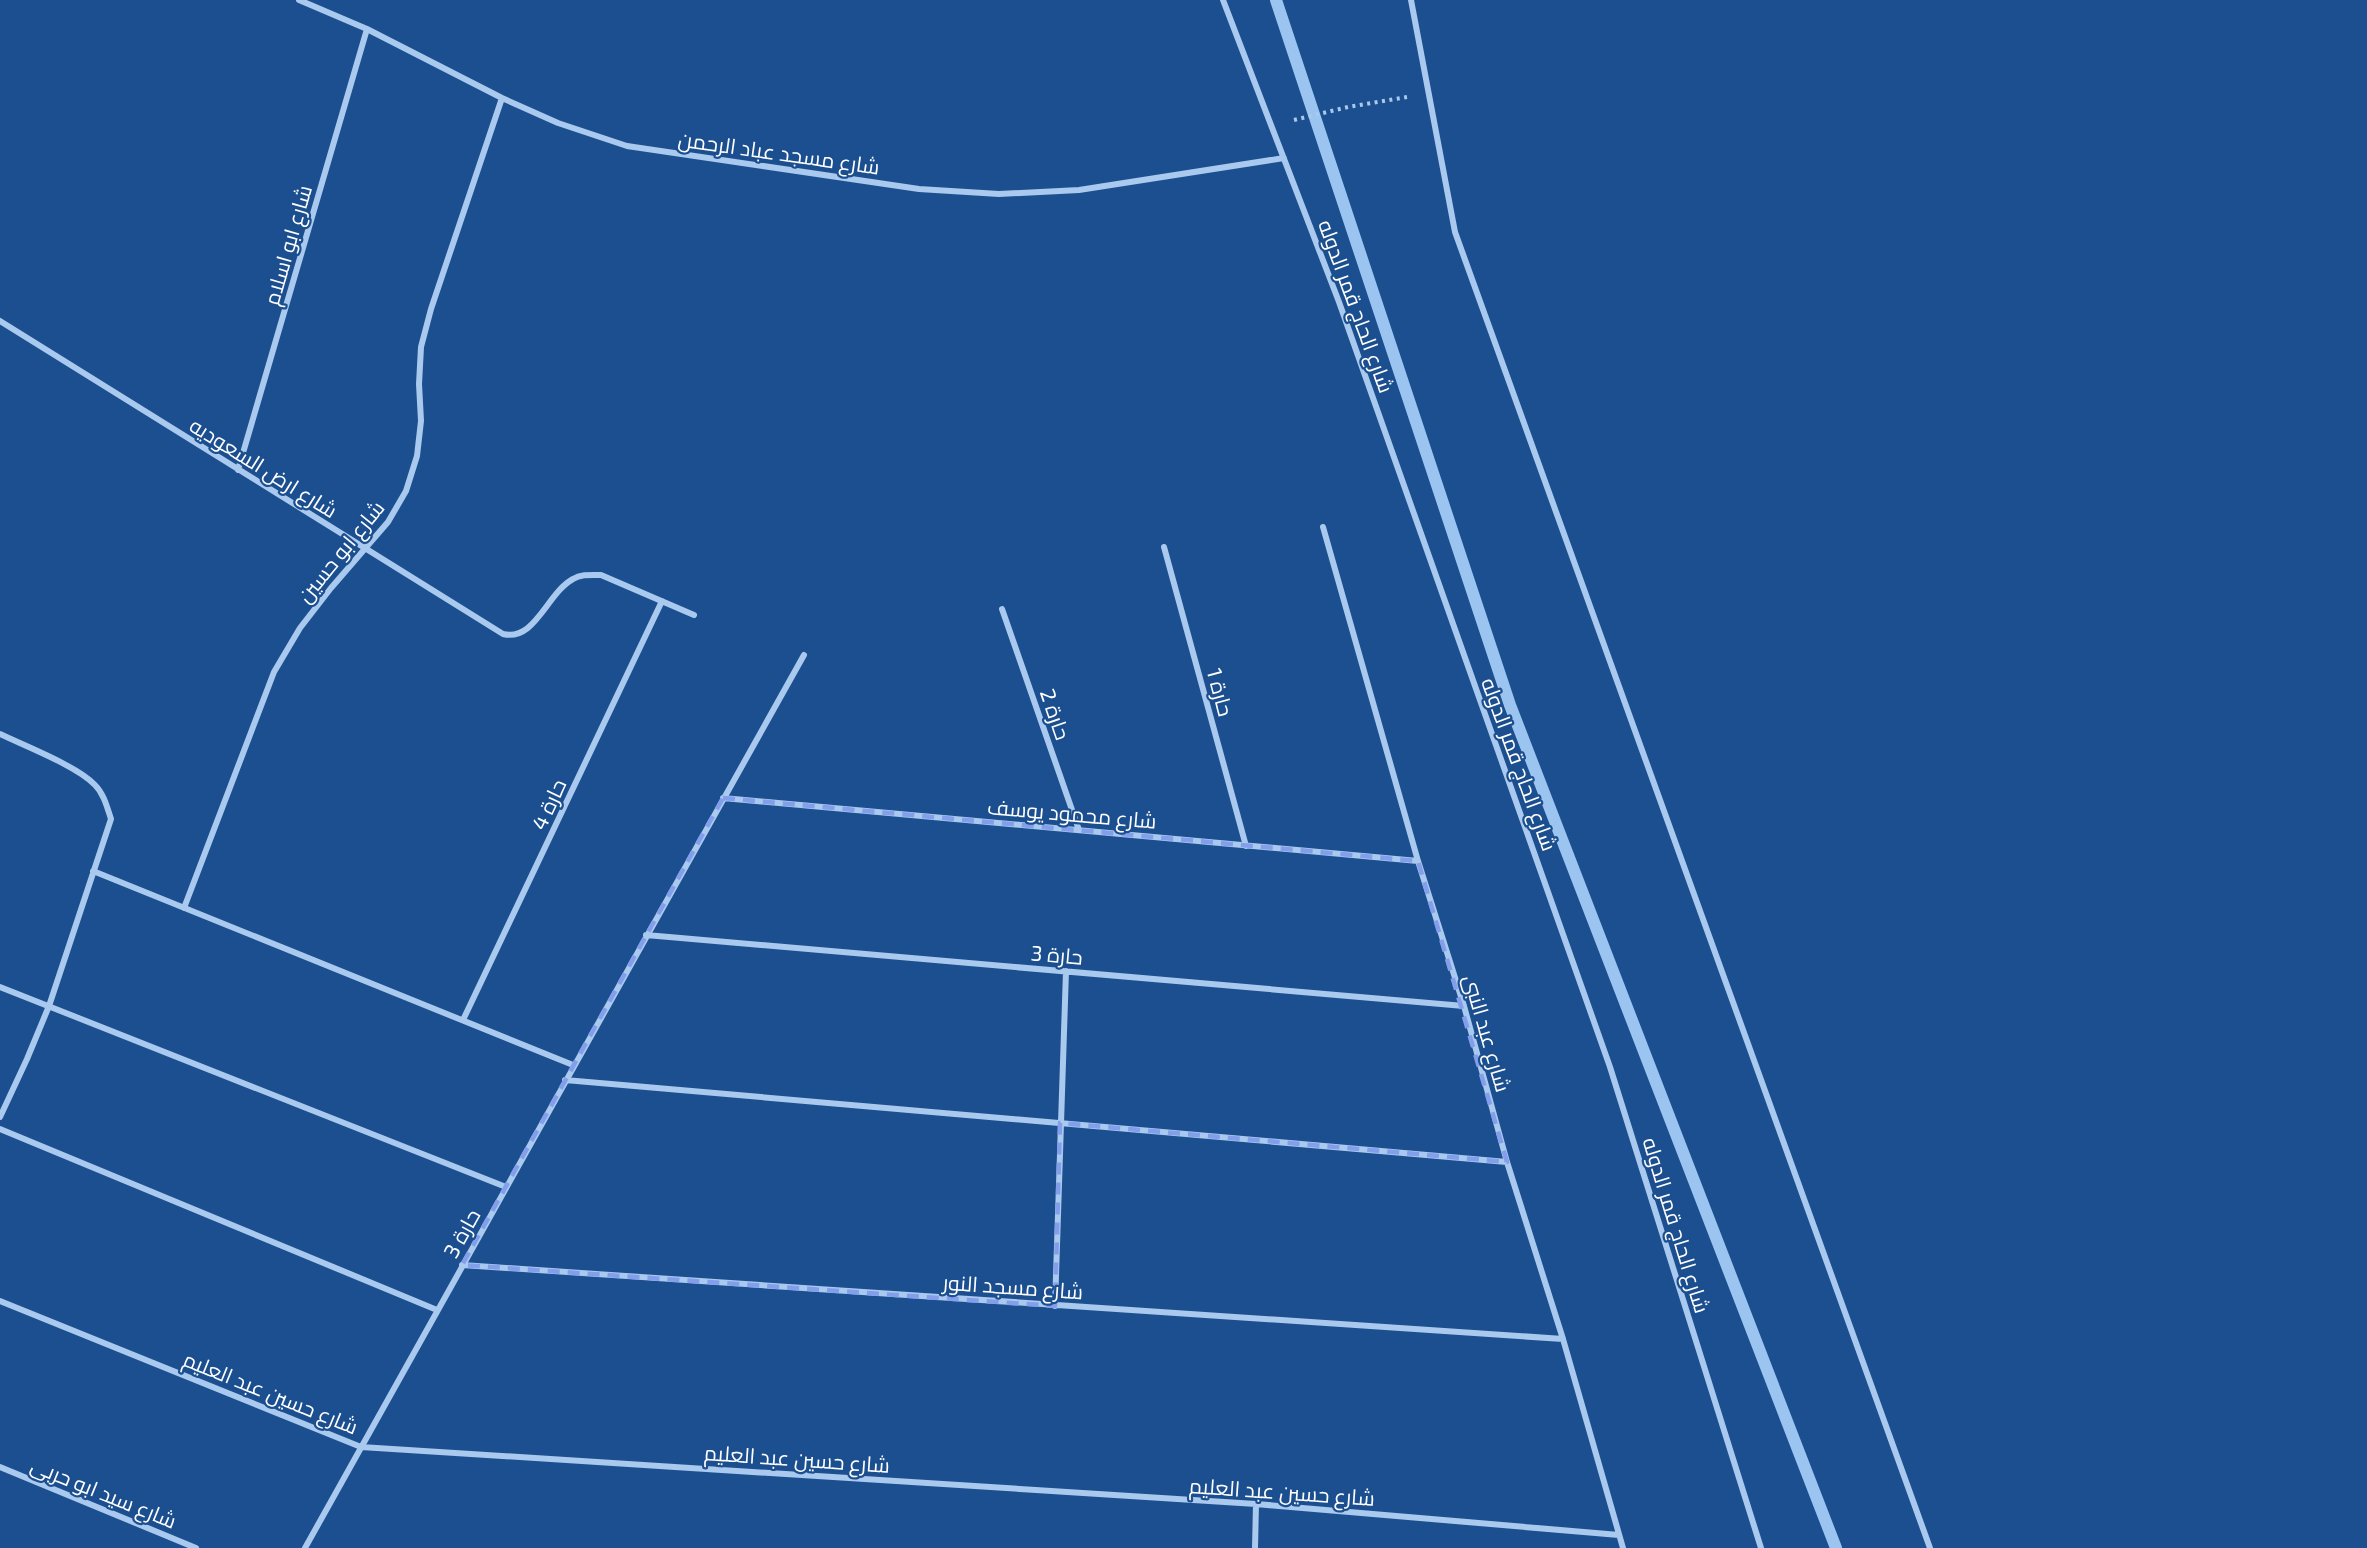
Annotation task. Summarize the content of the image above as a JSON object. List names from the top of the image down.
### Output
{
  "streets": {
    "street": [
      "شارع مسجد عباد الرحمن",
      "شارع ابو اسلام",
      "شارع الحاج قمر الدوله",
      "شارع ارض السعوديه",
      "شارع ابو حسين",
      "حارة 1",
      "حارة 2",
      "حارة 4",
      "شارع محمود يوسف",
      "حارة 3",
      "شارع عبد النبى",
      "شارع مسجد النور",
      "شارع حسين عبد العليم",
      "شارع سيد ابو حربى"
    ]
  },
  "crossings": [
    ["شارع مسجد عباد الرحمن", "شارع ابو اسلام"],
    ["شارع مسجد عباد الرحمن", "شارع الحاج قمر الدوله"],
    ["شارع مسجد عباد الرحمن", "شارع ابو حسين"],
    ["شارع ابو اسلام", "شارع ارض السعوديه"],
    ["شارع ارض السعوديه", "شارع ابو حسين"],
    ["شارع ارض السعوديه", "حارة 4"],
    ["حارة 1", "شارع محمود يوسف"],
    ["حارة 2", "شارع محمود يوسف"],
    ["شارع محمود يوسف", "حارة 3"],
    ["شارع محمود يوسف", "شارع عبد النبى"],
    ["حارة 3", "شارع عبد النبى"],
    ["حارة 3", "شارع مسجد النور"],
    ["حارة 3", "شارع حسين عبد العليم"],
    ["شارع عبد النبى", "شارع مسجد النور"],
    ["شارع عبد النبى", "شارع حسين عبد العليم"]
  ]
}
